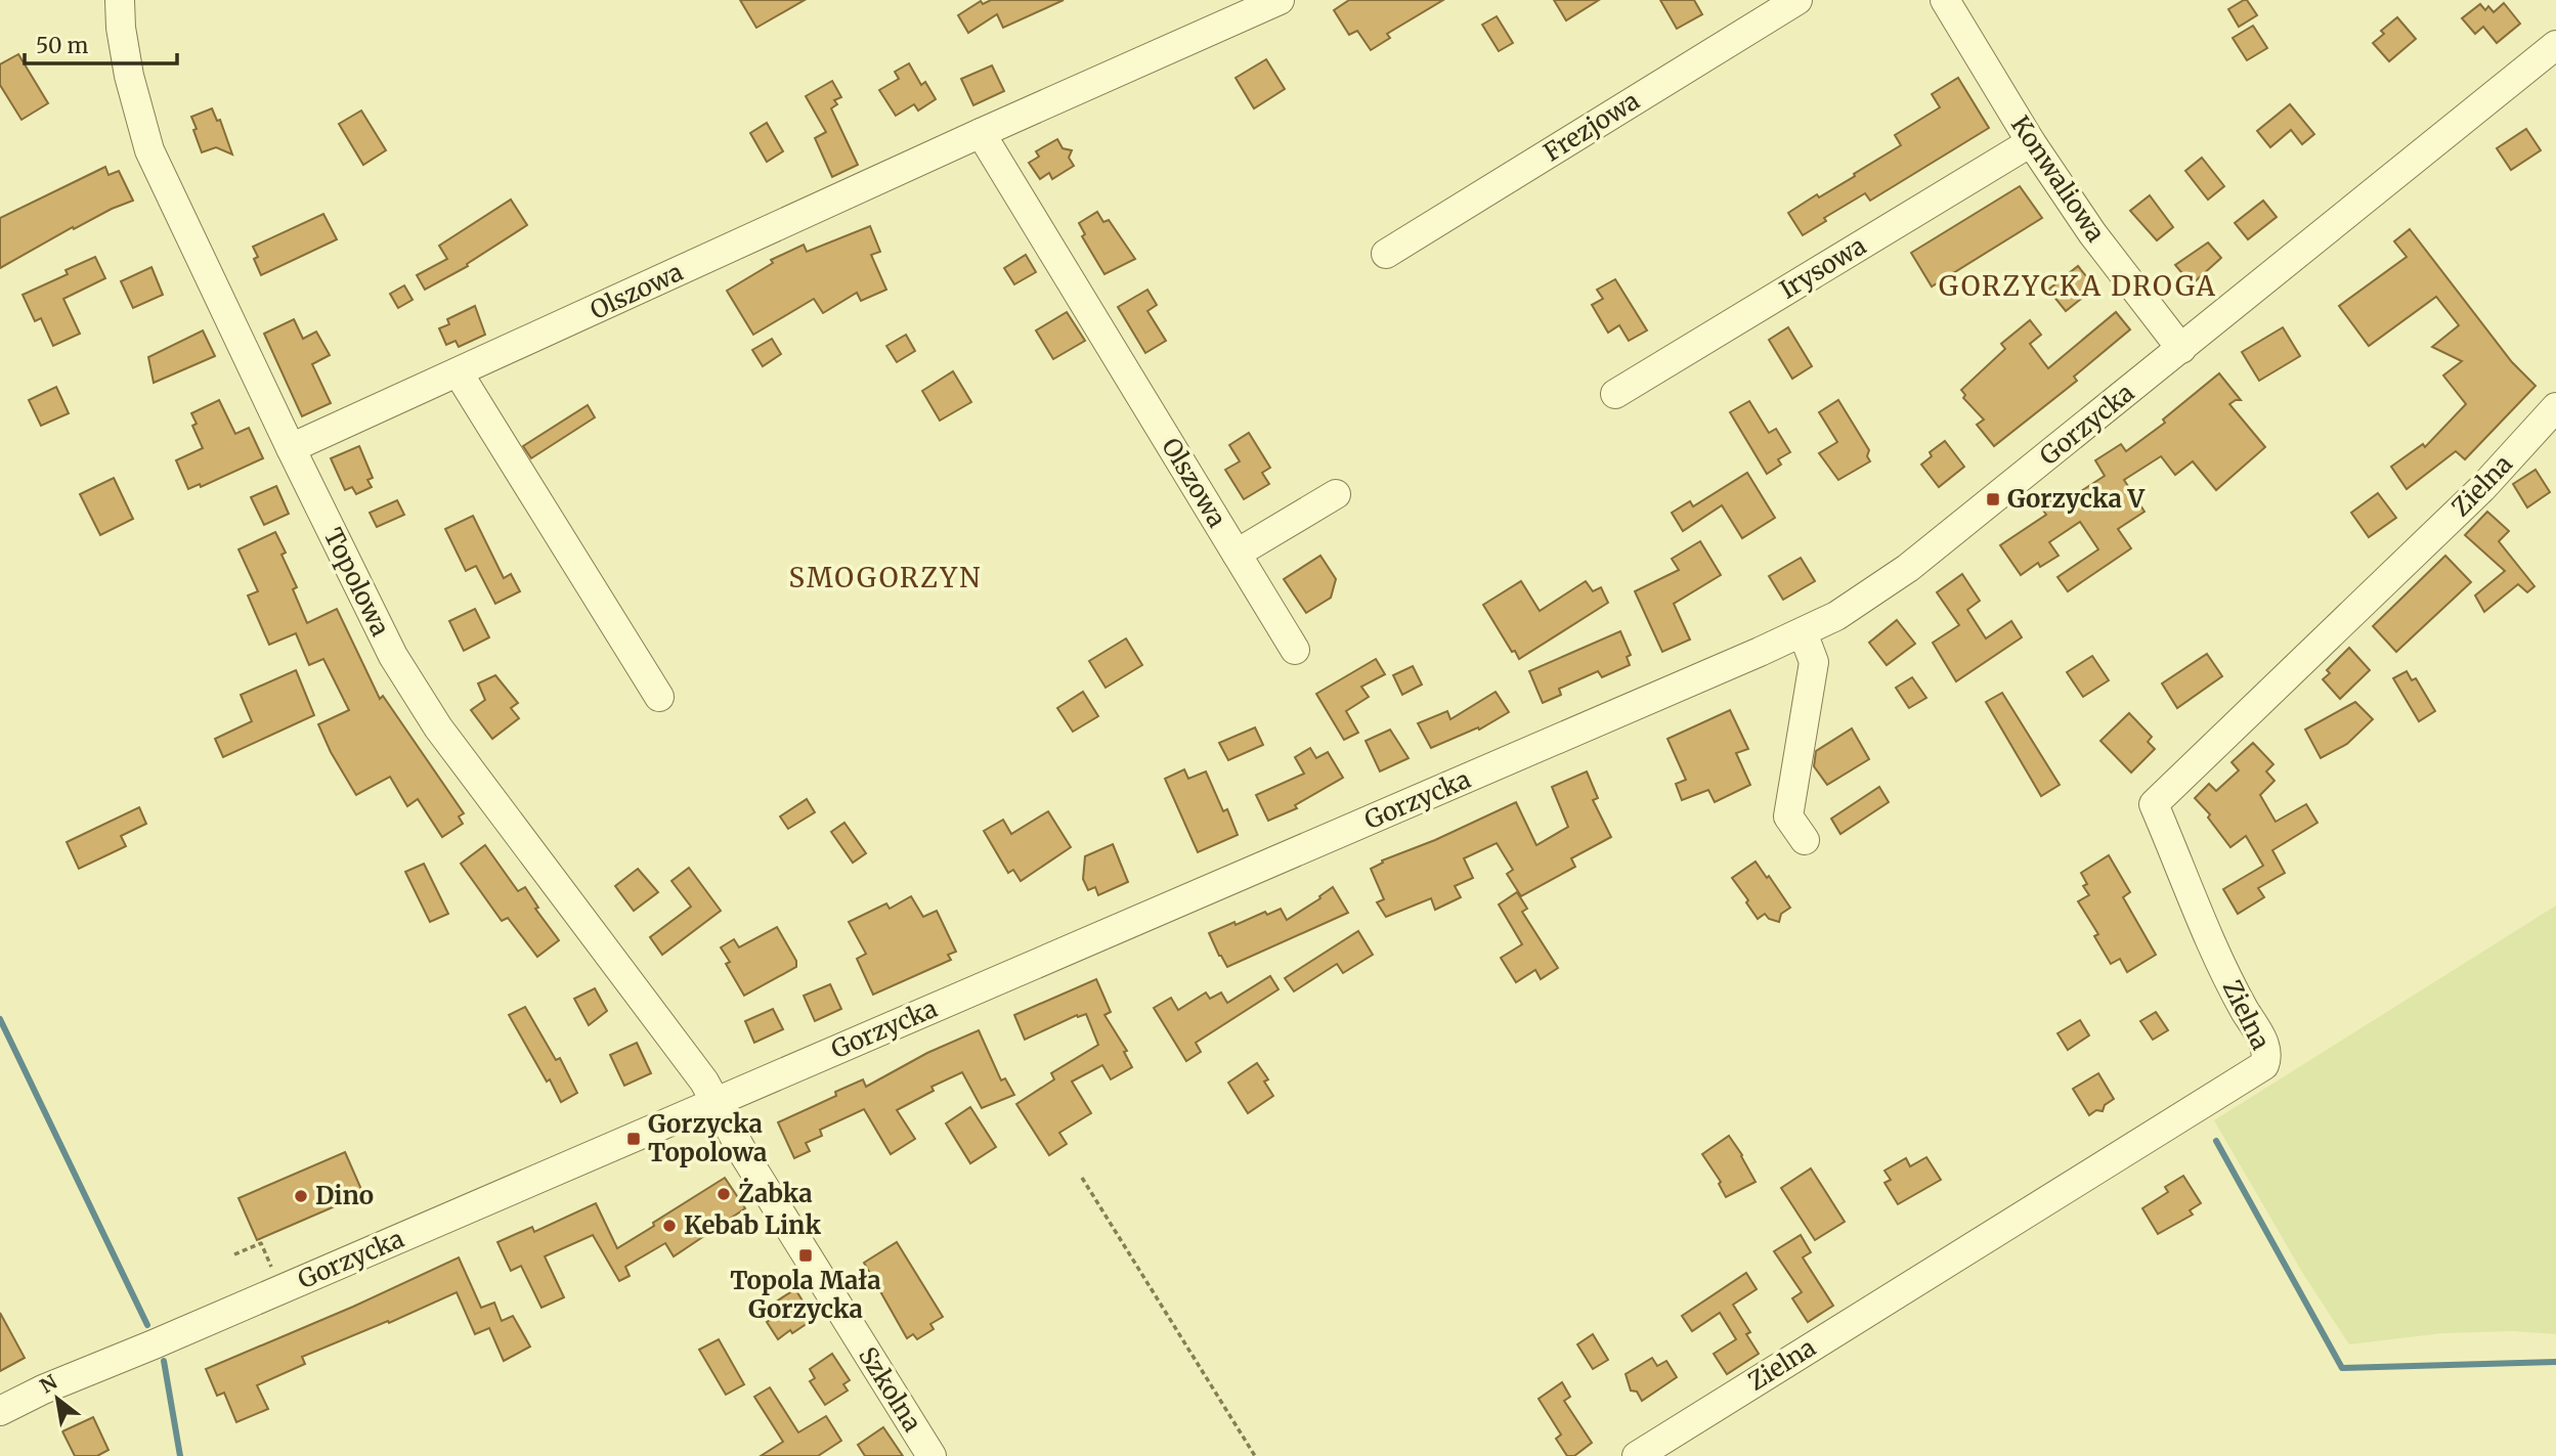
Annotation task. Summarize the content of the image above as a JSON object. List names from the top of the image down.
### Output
{
  "streets": {
    "street": [
      "Frezjowa",
      "Konwaliowa",
      "Irysowa",
      "Olszowa",
      "Gorzycka",
      "Zielna",
      "Topolowa",
      "Szkolna"
    ]
  },
  "crossings": [
    ["Konwaliowa", "Irysowa"],
    ["Konwaliowa", "Gorzycka"],
    ["Olszowa", "Topolowa"],
    ["Gorzycka", "Topolowa"],
    ["Gorzycka", "Szkolna"],
    ["Topolowa", "Szkolna"]
  ],
  "districts": ["GORZYCKA DROGA", "SMOGORZYN"],
  "places": {
    "transit": ["Gorzycka V", "Gorzycka Topolowa", "Topola Mała Gorzycka"],
    "other": ["Żabka", "Dino", "Kebab Link"]
  },
  "scale_bar": "50 m",
  "north": "top left"
}
